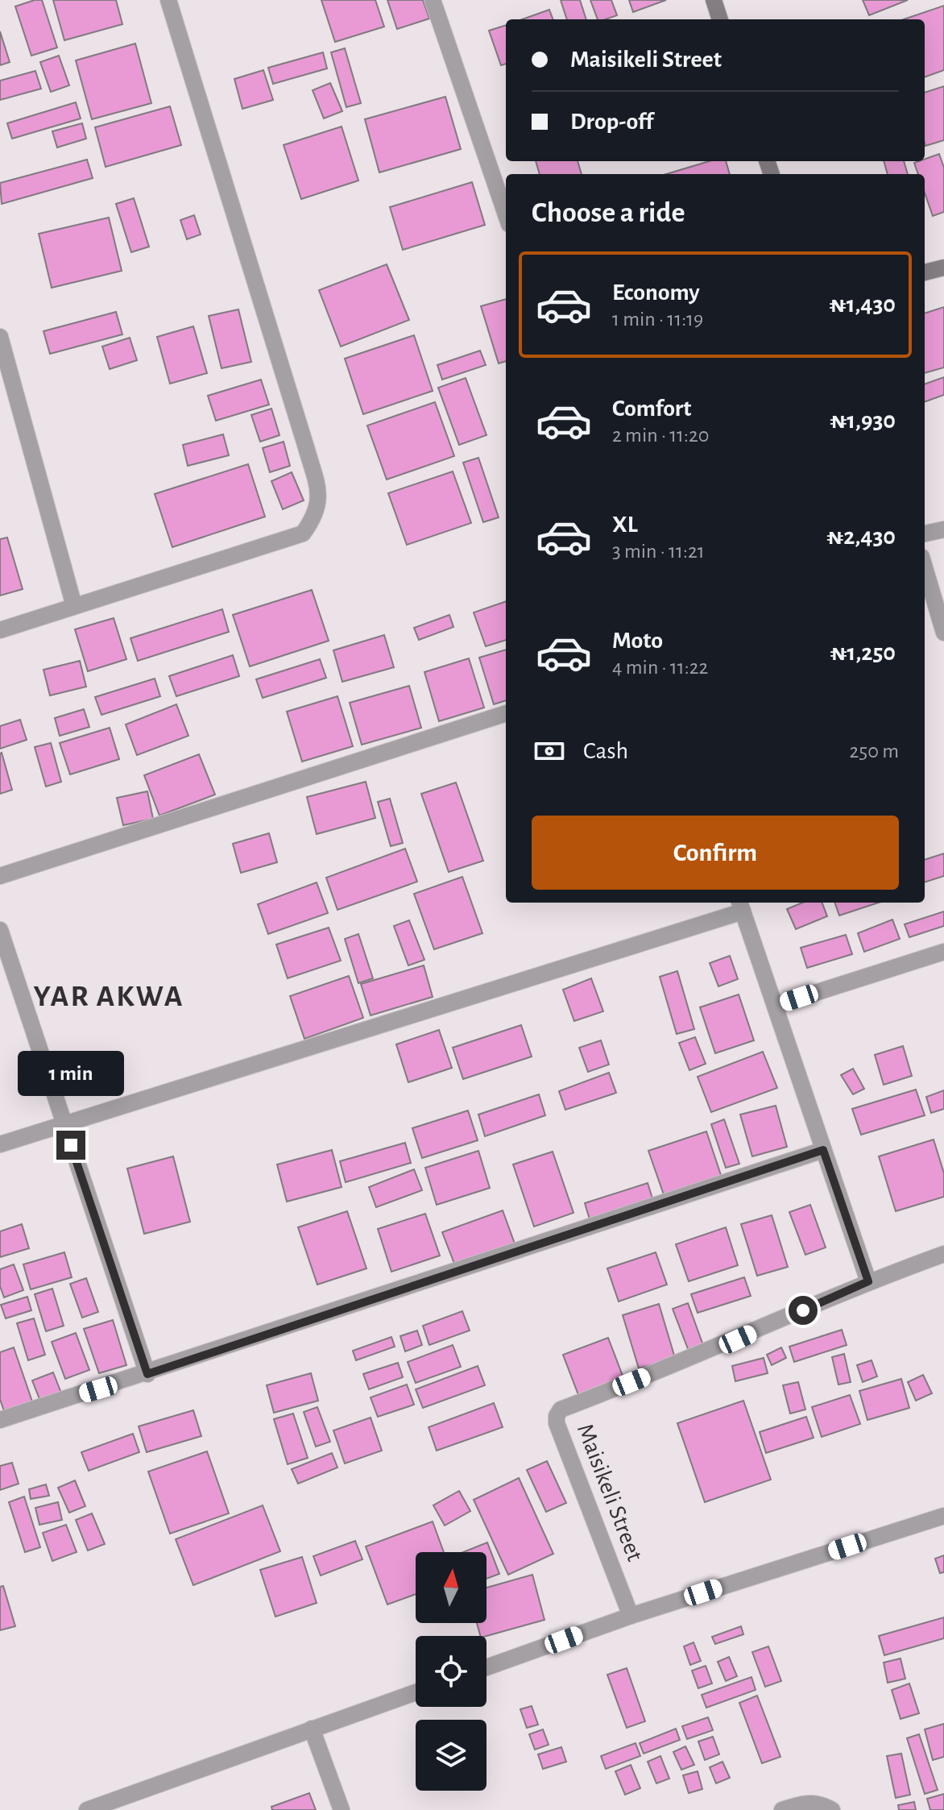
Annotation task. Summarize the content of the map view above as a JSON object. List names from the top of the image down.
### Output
{
  "streets": {
    "street": ["Maisikeli Street"]
  },
  "districts": ["YAR AKWA"],
  "north": "top",
  "page": {
    "banner": ["Maisikeli Street", "Drop-off"],
    "heading": "Choose a ride",
    "list": [
      {
        "name": "Economy",
        "note": "1 min · 11:19",
        "value": "₦1,430"
      },
      {
        "name": "Comfort",
        "note": "2 min · 11:20",
        "value": "₦1,930"
      },
      {
        "name": "XL",
        "note": "3 min · 11:21",
        "value": "₦2,430"
      },
      {
        "name": "Moto",
        "note": "4 min · 11:22",
        "value": "₦1,250"
      }
    ],
    "pay": ["Cash", "250 m"],
    "buttons": "Confirm",
    "bubble": "1 min"
  }
}
